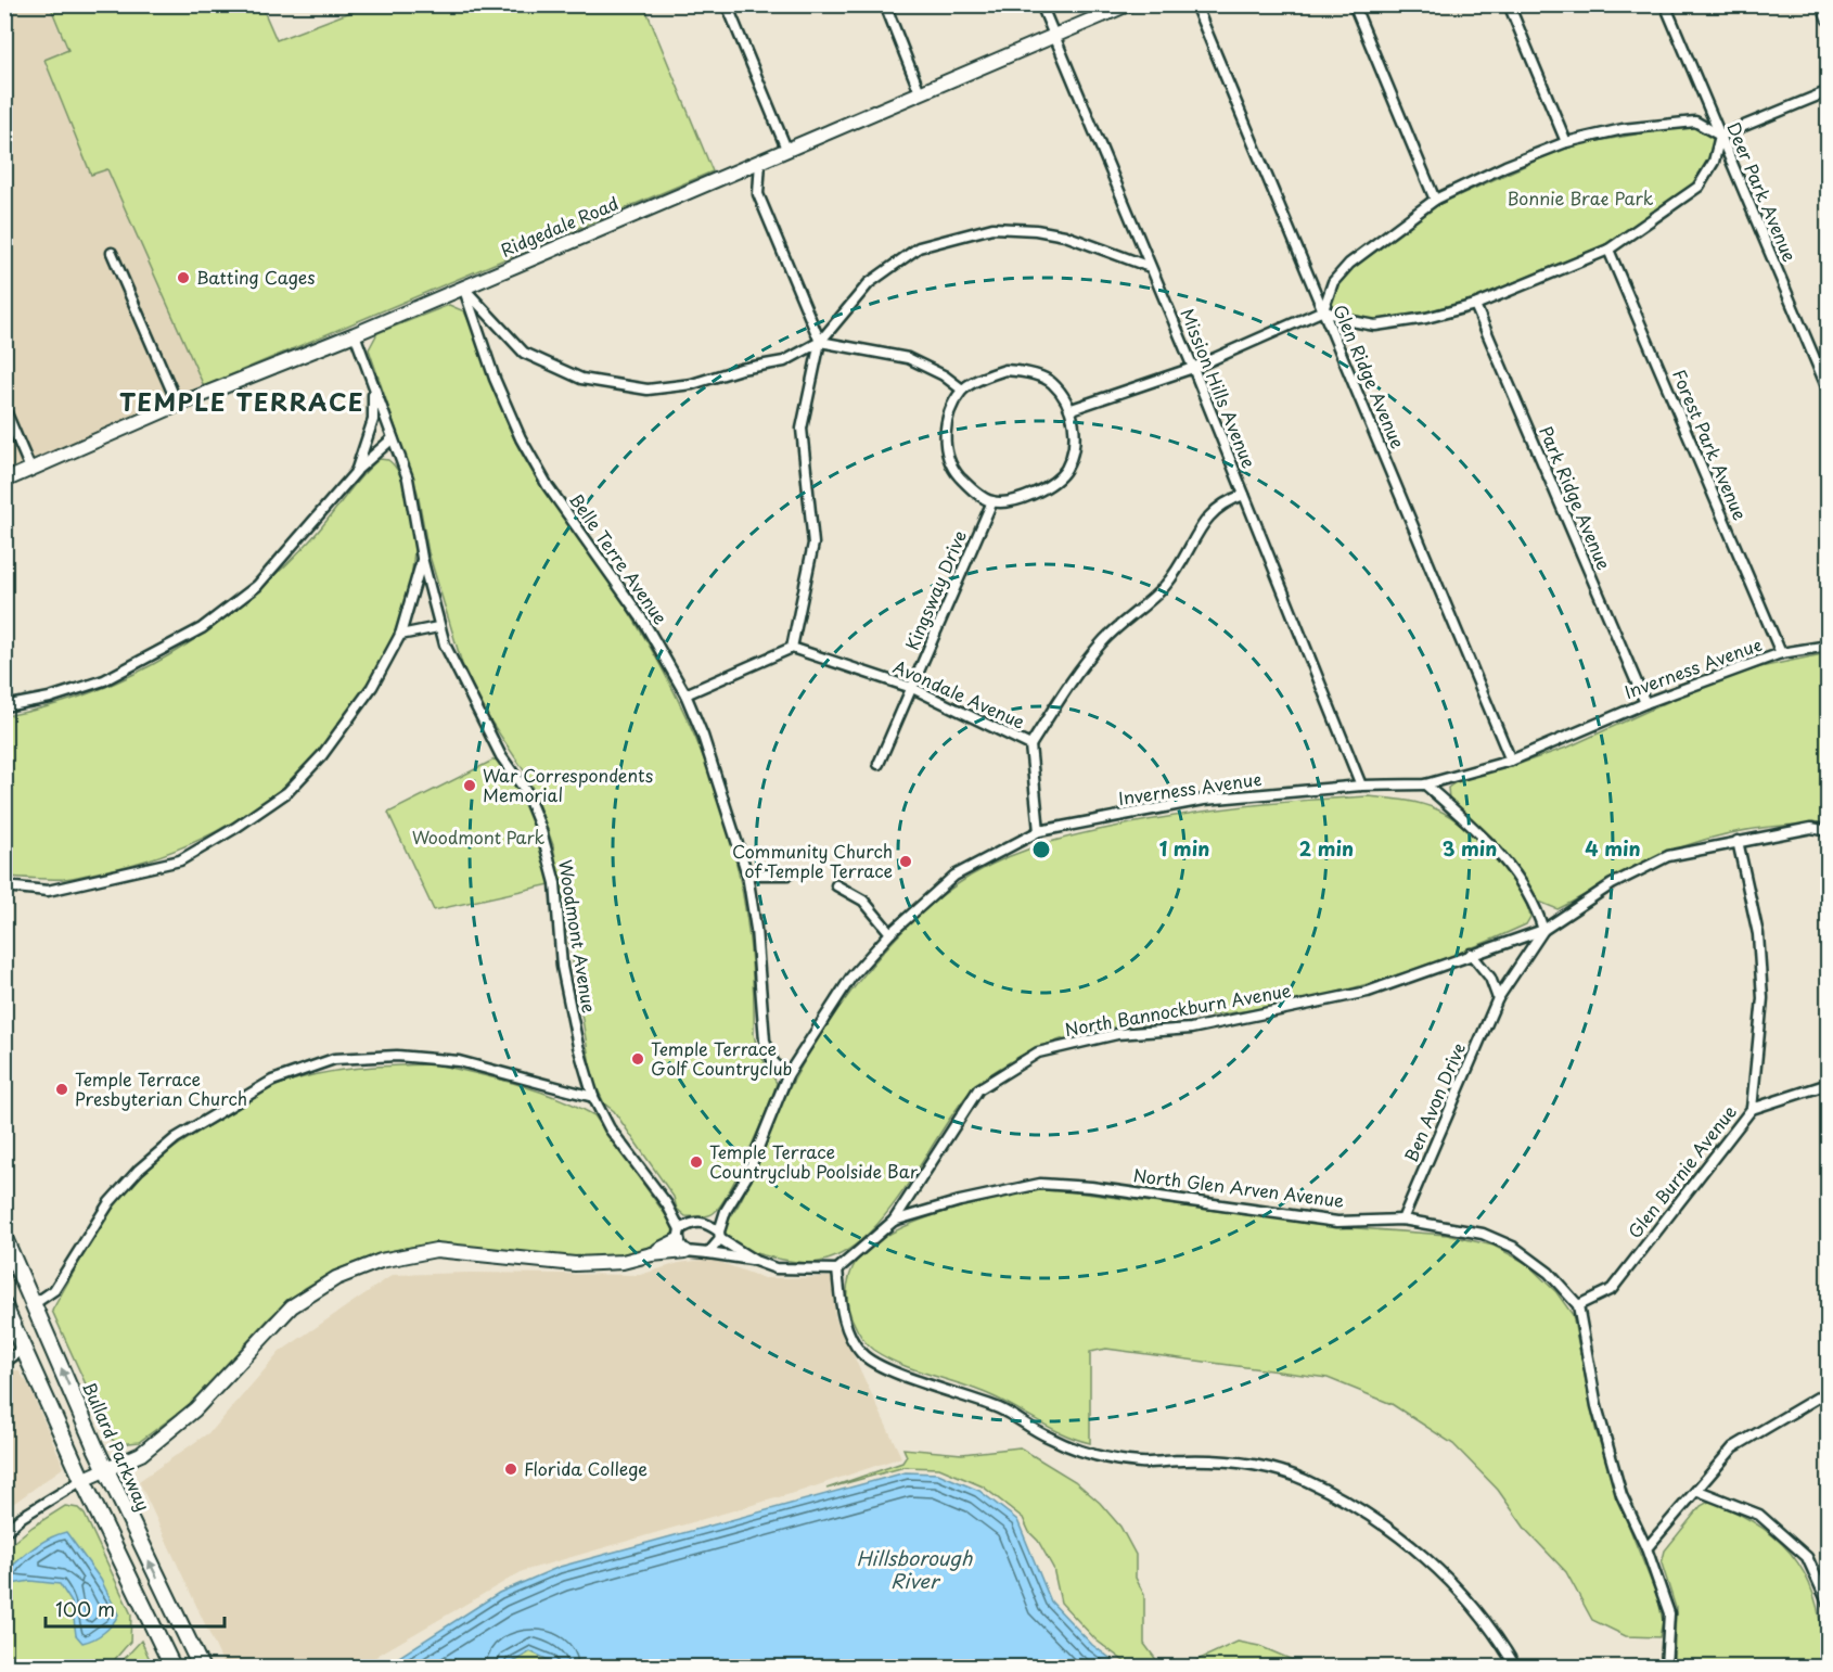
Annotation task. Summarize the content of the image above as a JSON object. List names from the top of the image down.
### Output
{
  "streets": {
    "main road": ["Bullard Parkway"],
    "street": [
      "Deer Park Avenue",
      "Ridgedale Road",
      "Glen Ridge Avenue",
      "Mission Hills Avenue",
      "Forest Park Avenue",
      "Park Ridge Avenue",
      "Belle Terre Avenue",
      "Kingsway Drive",
      "Inverness Avenue",
      "Avondale Avenue",
      "Woodmont Avenue",
      "North Bannockburn Avenue",
      "Ben Avon Drive",
      "Glen Burnie Avenue",
      "North Glen Arven Avenue"
    ]
  },
  "crossings": [
    ["Ridgedale Road", "Mission Hills Avenue"],
    ["Ridgedale Road", "Belle Terre Avenue"],
    ["Ridgedale Road", "Woodmont Avenue"],
    ["Glen Ridge Avenue", "Inverness Avenue"],
    ["Mission Hills Avenue", "Inverness Avenue"],
    ["Forest Park Avenue", "Inverness Avenue"],
    ["Park Ridge Avenue", "Inverness Avenue"],
    ["Belle Terre Avenue", "Inverness Avenue"],
    ["Kingsway Drive", "Avondale Avenue"],
    ["Inverness Avenue", "Avondale Avenue"],
    ["North Bannockburn Avenue", "Ben Avon Drive"],
    ["North Bannockburn Avenue", "North Glen Arven Avenue"],
    ["Ben Avon Drive", "North Glen Arven Avenue"],
    ["Glen Burnie Avenue", "North Glen Arven Avenue"]
  ],
  "districts": ["TEMPLE TERRACE"],
  "water": ["Hillsborough River"],
  "parks": ["Bonnie Brae Park", "Woodmont Park"],
  "places": [
    "Batting Cages",
    "War Correspondents Memorial",
    "Community Church of Temple Terrace",
    "Temple Terrace Golf Countryclub",
    "Temple Terrace Presbyterian Church",
    "Temple Terrace Countryclub Poolside Bar",
    "Florida College"
  ],
  "scale_bar": "100 m",
  "rings": [
    "1 min",
    "2 min",
    "3 min",
    "4 min"
  ]
}
